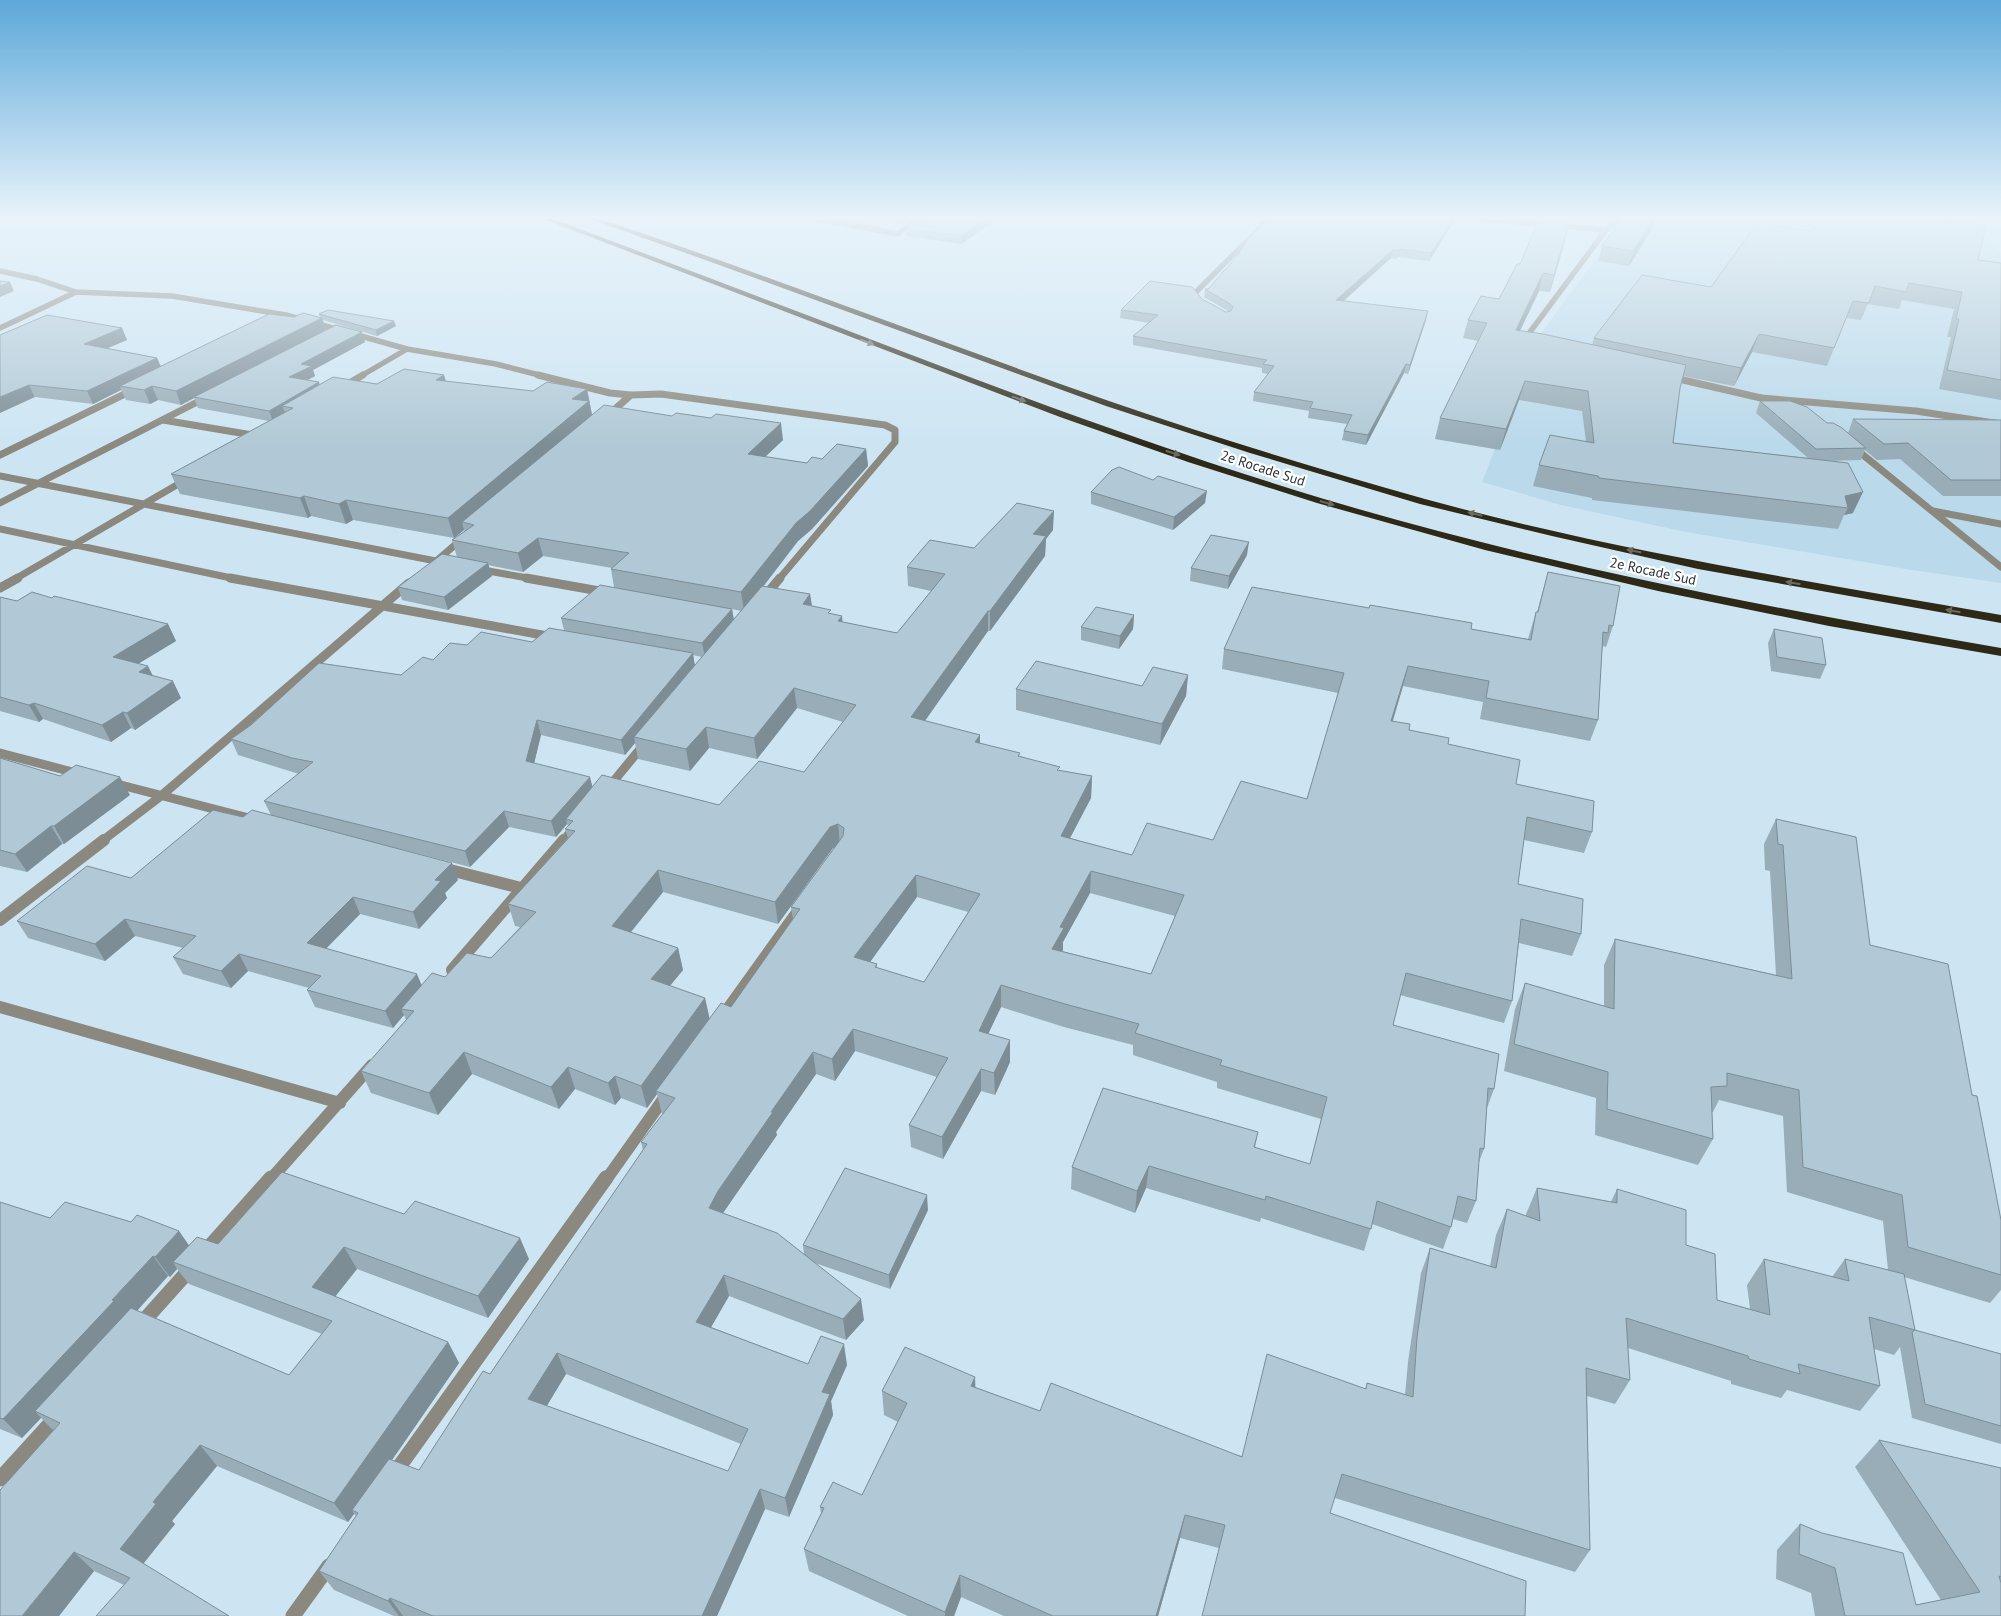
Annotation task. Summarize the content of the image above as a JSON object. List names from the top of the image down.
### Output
{
  "streets": {
    "highway": ["2e Rocade Sud"]
  }
}
